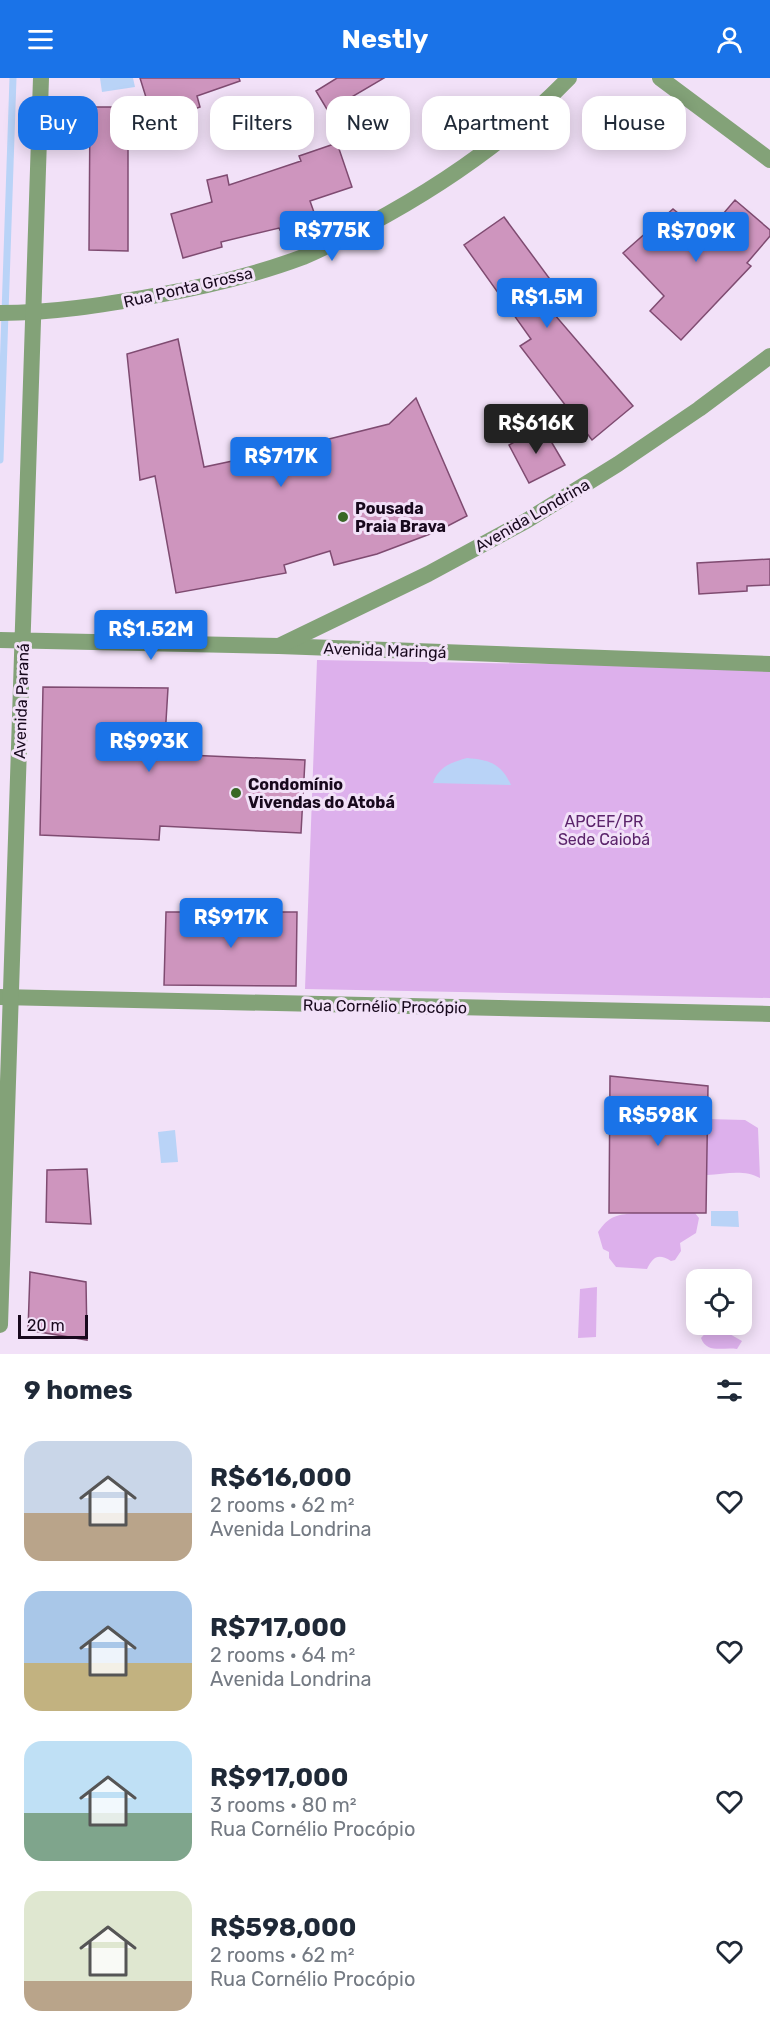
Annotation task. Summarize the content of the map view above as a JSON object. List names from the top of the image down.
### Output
{
  "streets": {
    "street": [
      "Rua Ponta Grossa",
      "Avenida Londrina",
      "Avenida Maringá",
      "Avenida Paraná",
      "Rua Cornélio Procópio"
    ]
  },
  "crossings": [
    ["Rua Ponta Grossa", "Avenida Paraná"],
    ["Avenida Londrina", "Avenida Maringá"],
    ["Avenida Maringá", "Avenida Paraná"],
    ["Avenida Paraná", "Rua Cornélio Procópio"]
  ],
  "parks": ["APCEF/PR Sede Caiobá"],
  "places": ["Pousada Praia Brava", "Condomínio Vivendas do Atobá"],
  "scale_bar": "20 m",
  "page": {
    "header": "Nestly",
    "chip": [
      "Buy",
      "Rent",
      "Filters",
      "New",
      "Apartment",
      "House"
    ],
    "price": [
      "R$775K",
      "R$709K",
      "R$1.5M",
      "R$616K",
      "R$717K",
      "R$1.52M",
      "R$993K",
      "R$917K",
      "R$598K"
    ],
    "scale": "20 m",
    "heading": "9 homes",
    "list": [
      {
        "name": "R$616,000",
        "note": "2 rooms · 62 m² · Avenida Londrina"
      },
      {
        "name": "R$717,000",
        "note": "2 rooms · 64 m² · Avenida Londrina"
      },
      {
        "name": "R$917,000",
        "note": "3 rooms · 80 m² · Rua Cornélio Procópio"
      },
      {
        "name": "R$598,000",
        "note": "2 rooms · 62 m² · Rua Cornélio Procópio"
      }
    ]
  }
}
